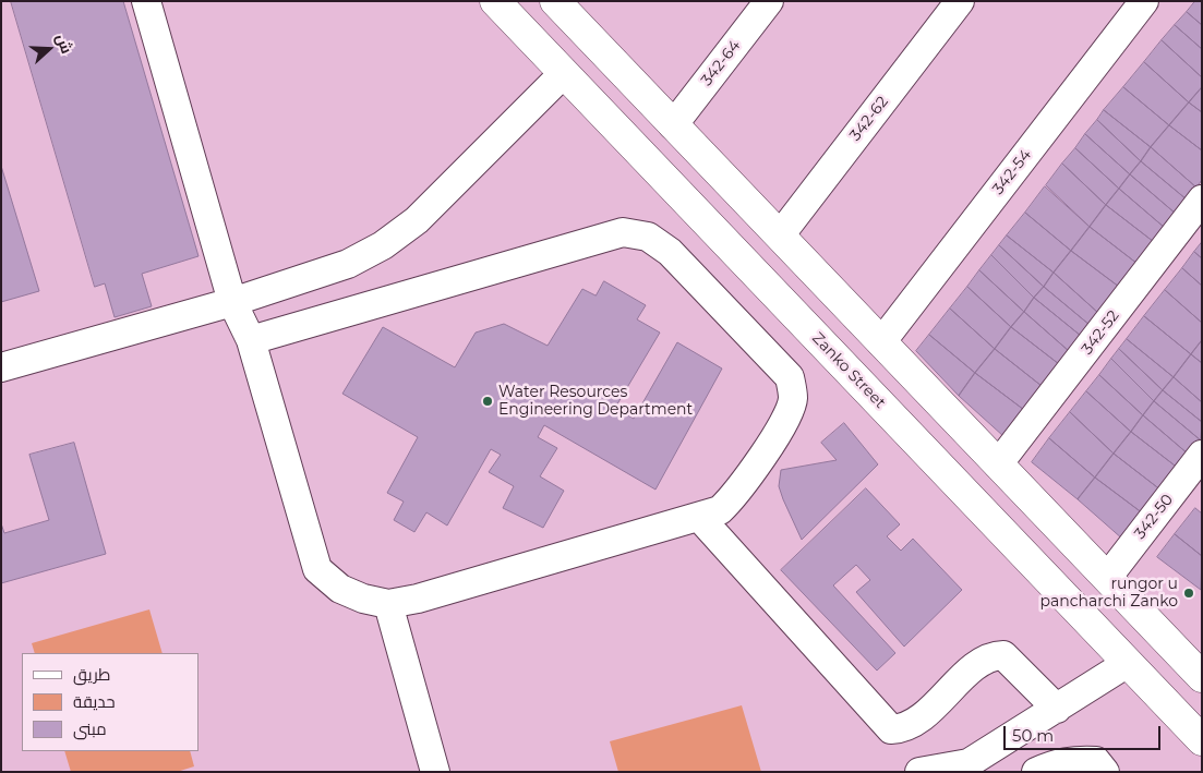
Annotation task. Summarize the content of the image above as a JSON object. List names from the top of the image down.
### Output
{
  "streets": {
    "main road": ["Zanko Street"],
    "street": [
      "342-64",
      "342-62",
      "342-54",
      "342-52",
      "342-50"
    ]
  },
  "places": ["Water Resources Engineering Department", "rungor u pancharchi Zanko"],
  "legend": ["طريق", "حديقة", "مبنى"],
  "scale_bar": "50 m",
  "north": "right"
}
